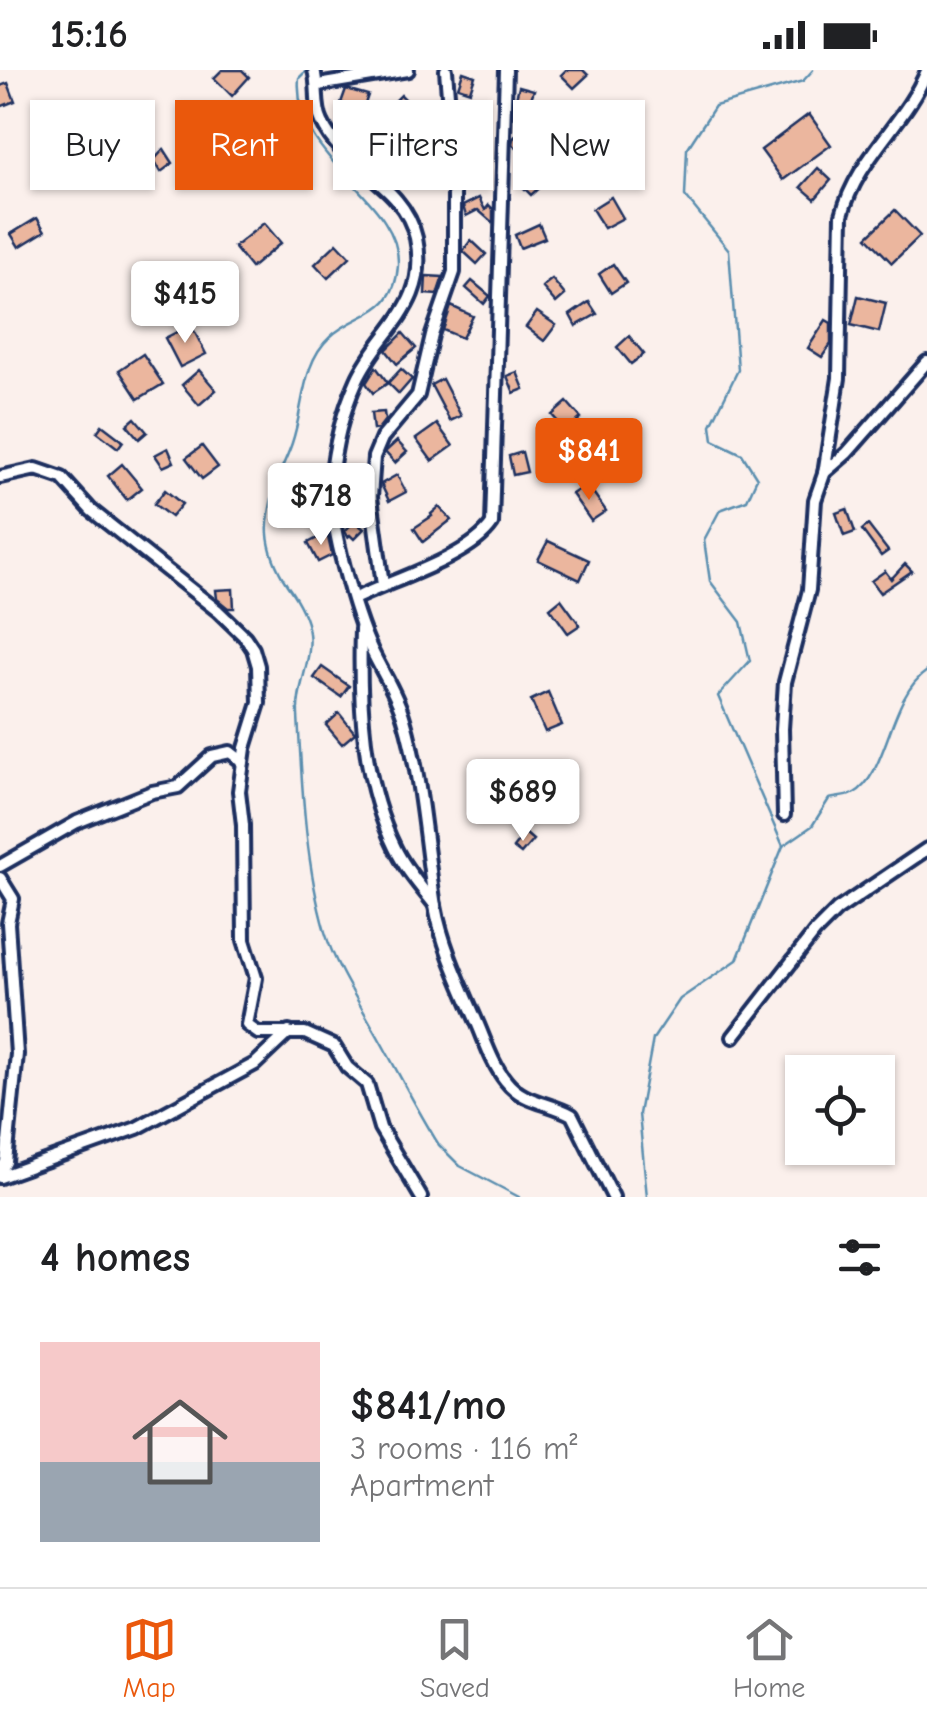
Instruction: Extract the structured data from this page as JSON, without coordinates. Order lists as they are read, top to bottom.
{
  "page": {
    "status": "15:16",
    "chip": [
      "Buy",
      "Rent",
      "Filters",
      "New"
    ],
    "price": [
      "$415",
      "$841",
      "$718",
      "$689"
    ],
    "heading": "4 homes",
    "list": [
      {
        "name": "$841/mo",
        "note": "3 rooms · 116 m² · Apartment"
      }
    ],
    "tabs": ["Map", "Saved", "Home"]
  }
}
